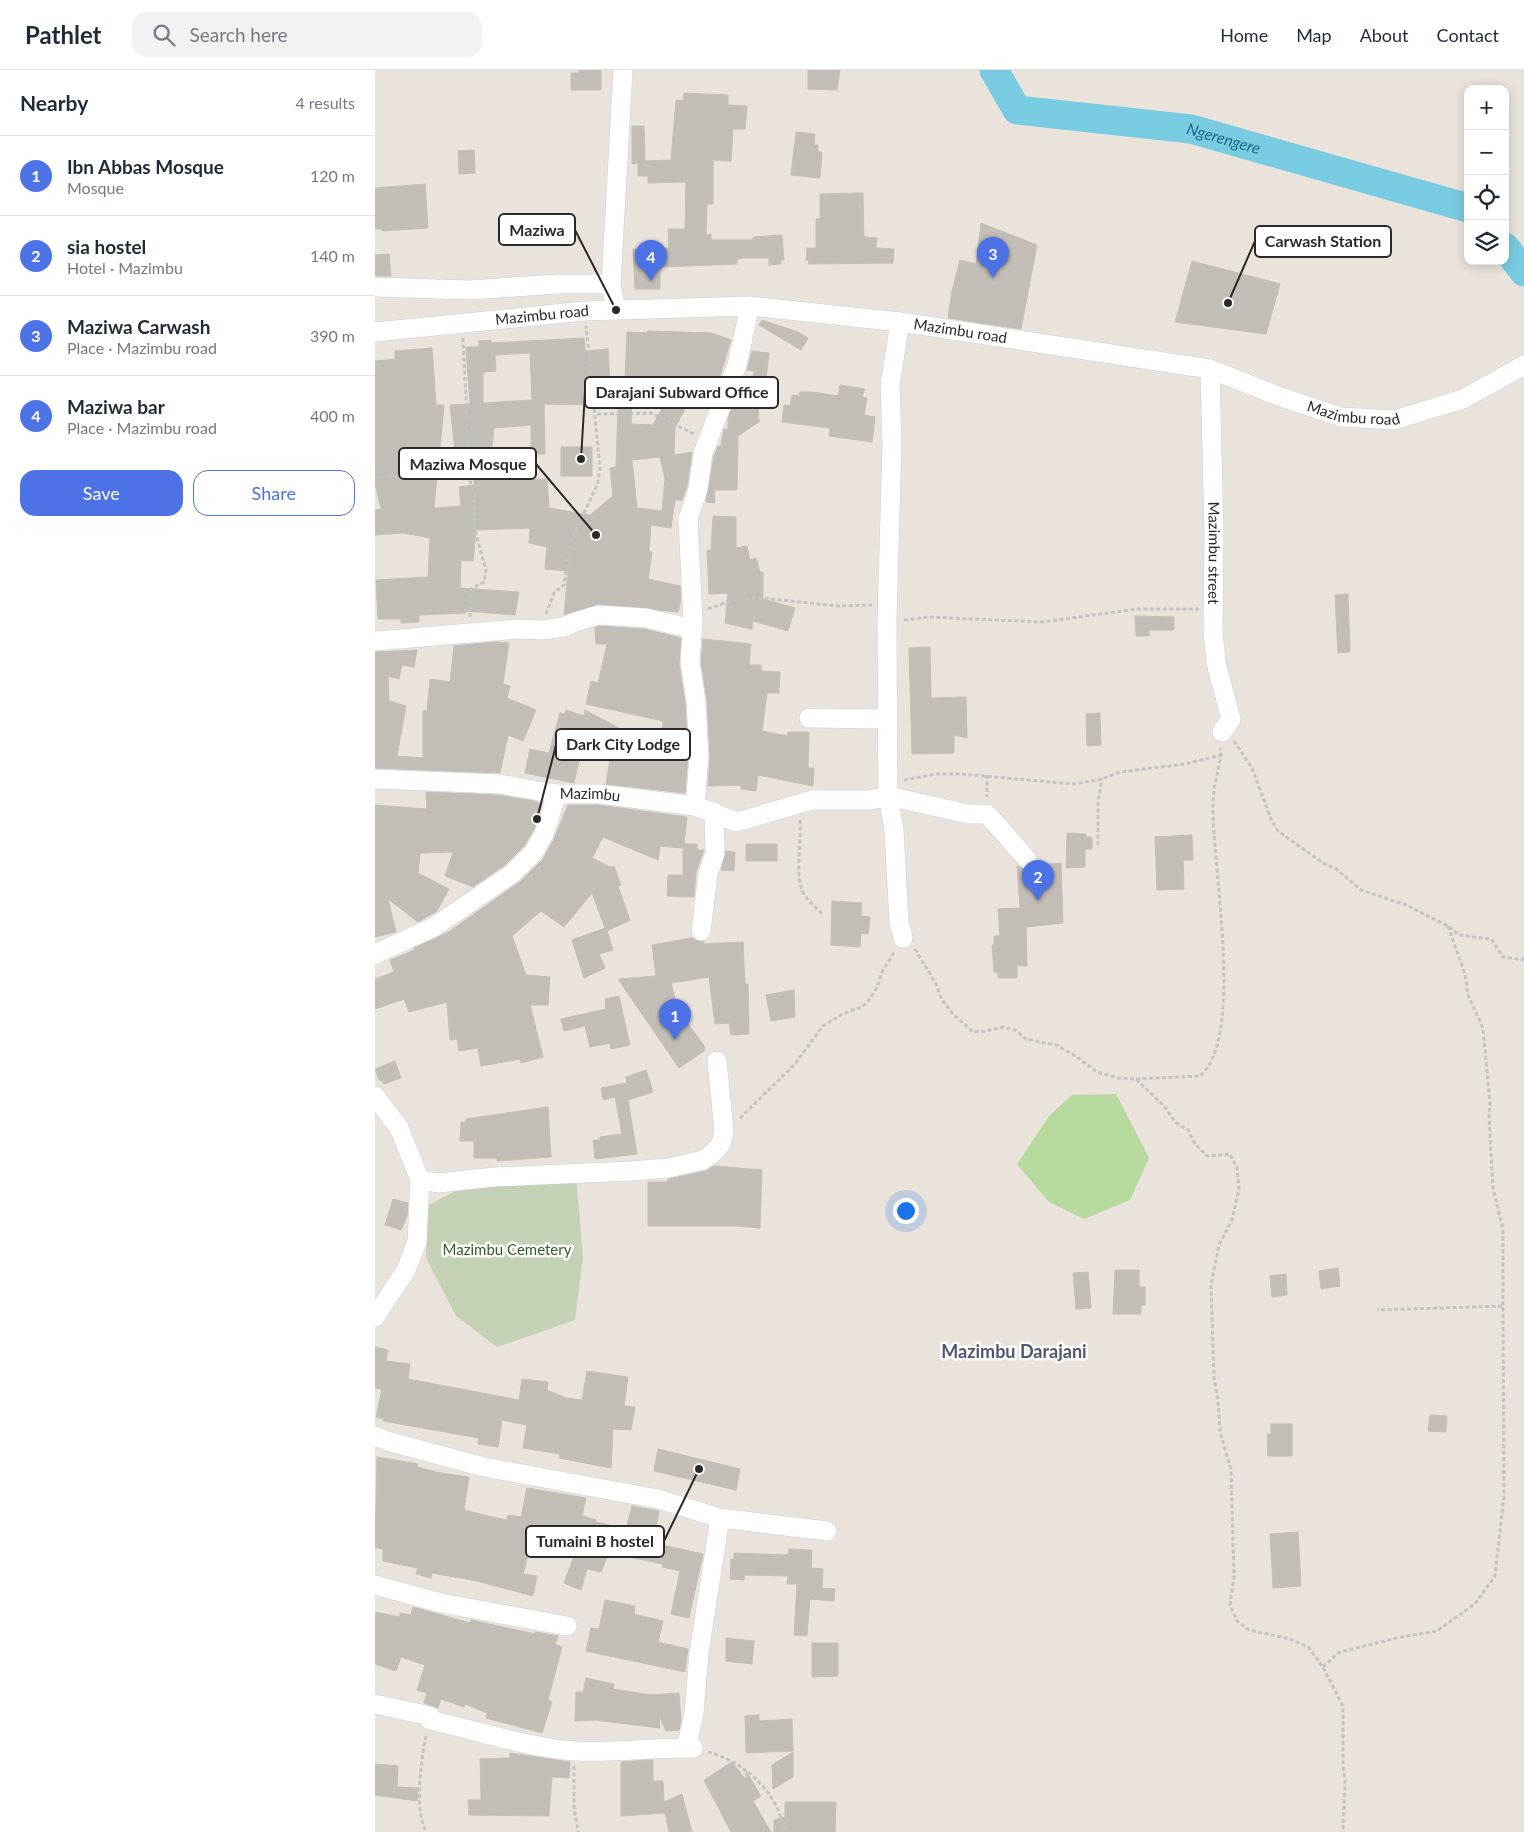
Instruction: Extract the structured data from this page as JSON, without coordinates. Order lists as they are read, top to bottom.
{
  "streets": {
    "street": ["Mazimbu road", "Mazimbu street", "Mazimbu"]
  },
  "crossings": [
    ["Mazimbu road", "Mazimbu street"]
  ],
  "districts": ["Mazimbu Darajani"],
  "water": ["Ngerengere"],
  "parks": ["Mazimbu Cemetery"],
  "places": [
    "Carwash Station",
    "Maziwa",
    "Darajani Subward Office",
    "Maziwa Mosque",
    "Dark City Lodge",
    "Tumaini B hostel"
  ],
  "page": {
    "header": "Pathlet",
    "search": "Search here",
    "nav": [
      "Home",
      "Map",
      "About",
      "Contact"
    ],
    "heading": ["Nearby", "4 results"],
    "map_buttons": ["+", "−"],
    "list": [
      {
        "mark": "1",
        "name": "Ibn Abbas Mosque",
        "note": "Mosque",
        "value": "120 m"
      },
      {
        "mark": "2",
        "name": "sia hostel",
        "note": "Hotel · Mazimbu",
        "value": "140 m"
      },
      {
        "mark": "3",
        "name": "Maziwa Carwash",
        "note": "Place · Mazimbu road",
        "value": "390 m"
      },
      {
        "mark": "4",
        "name": "Maziwa bar",
        "note": "Place · Mazimbu road",
        "value": "400 m"
      }
    ],
    "pins": [
      "3",
      "4",
      "2",
      "1"
    ],
    "buttons": ["Save", "Share"]
  }
}
